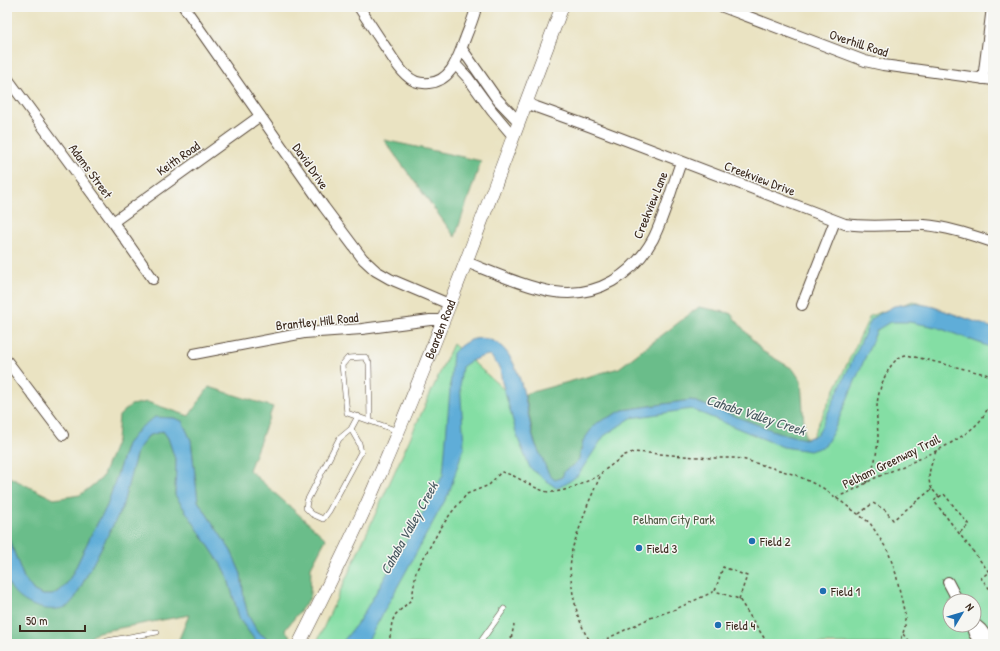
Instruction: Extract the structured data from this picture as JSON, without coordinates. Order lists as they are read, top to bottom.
{
  "streets": {
    "street": [
      "Overhill Road",
      "Keith Road",
      "David Drive",
      "Adams Street",
      "Creekview Drive",
      "Creekview Lane",
      "Brantley Hill Road",
      "Bearden Road"
    ],
    "path": ["Pelham Greenway Trail"]
  },
  "crossings": [
    ["Keith Road", "David Drive"],
    ["Keith Road", "Adams Street"],
    ["David Drive", "Bearden Road"],
    ["Creekview Drive", "Creekview Lane"],
    ["Creekview Drive", "Bearden Road"],
    ["Creekview Lane", "Bearden Road"],
    ["Brantley Hill Road", "Bearden Road"]
  ],
  "water": ["Cahaba Valley Creek"],
  "parks": ["Pelham City Park"],
  "places": [
    "Field 2",
    "Field 3",
    "Field 1",
    "Field 4"
  ],
  "scale_bar": "50 m",
  "north": "top right"
}
